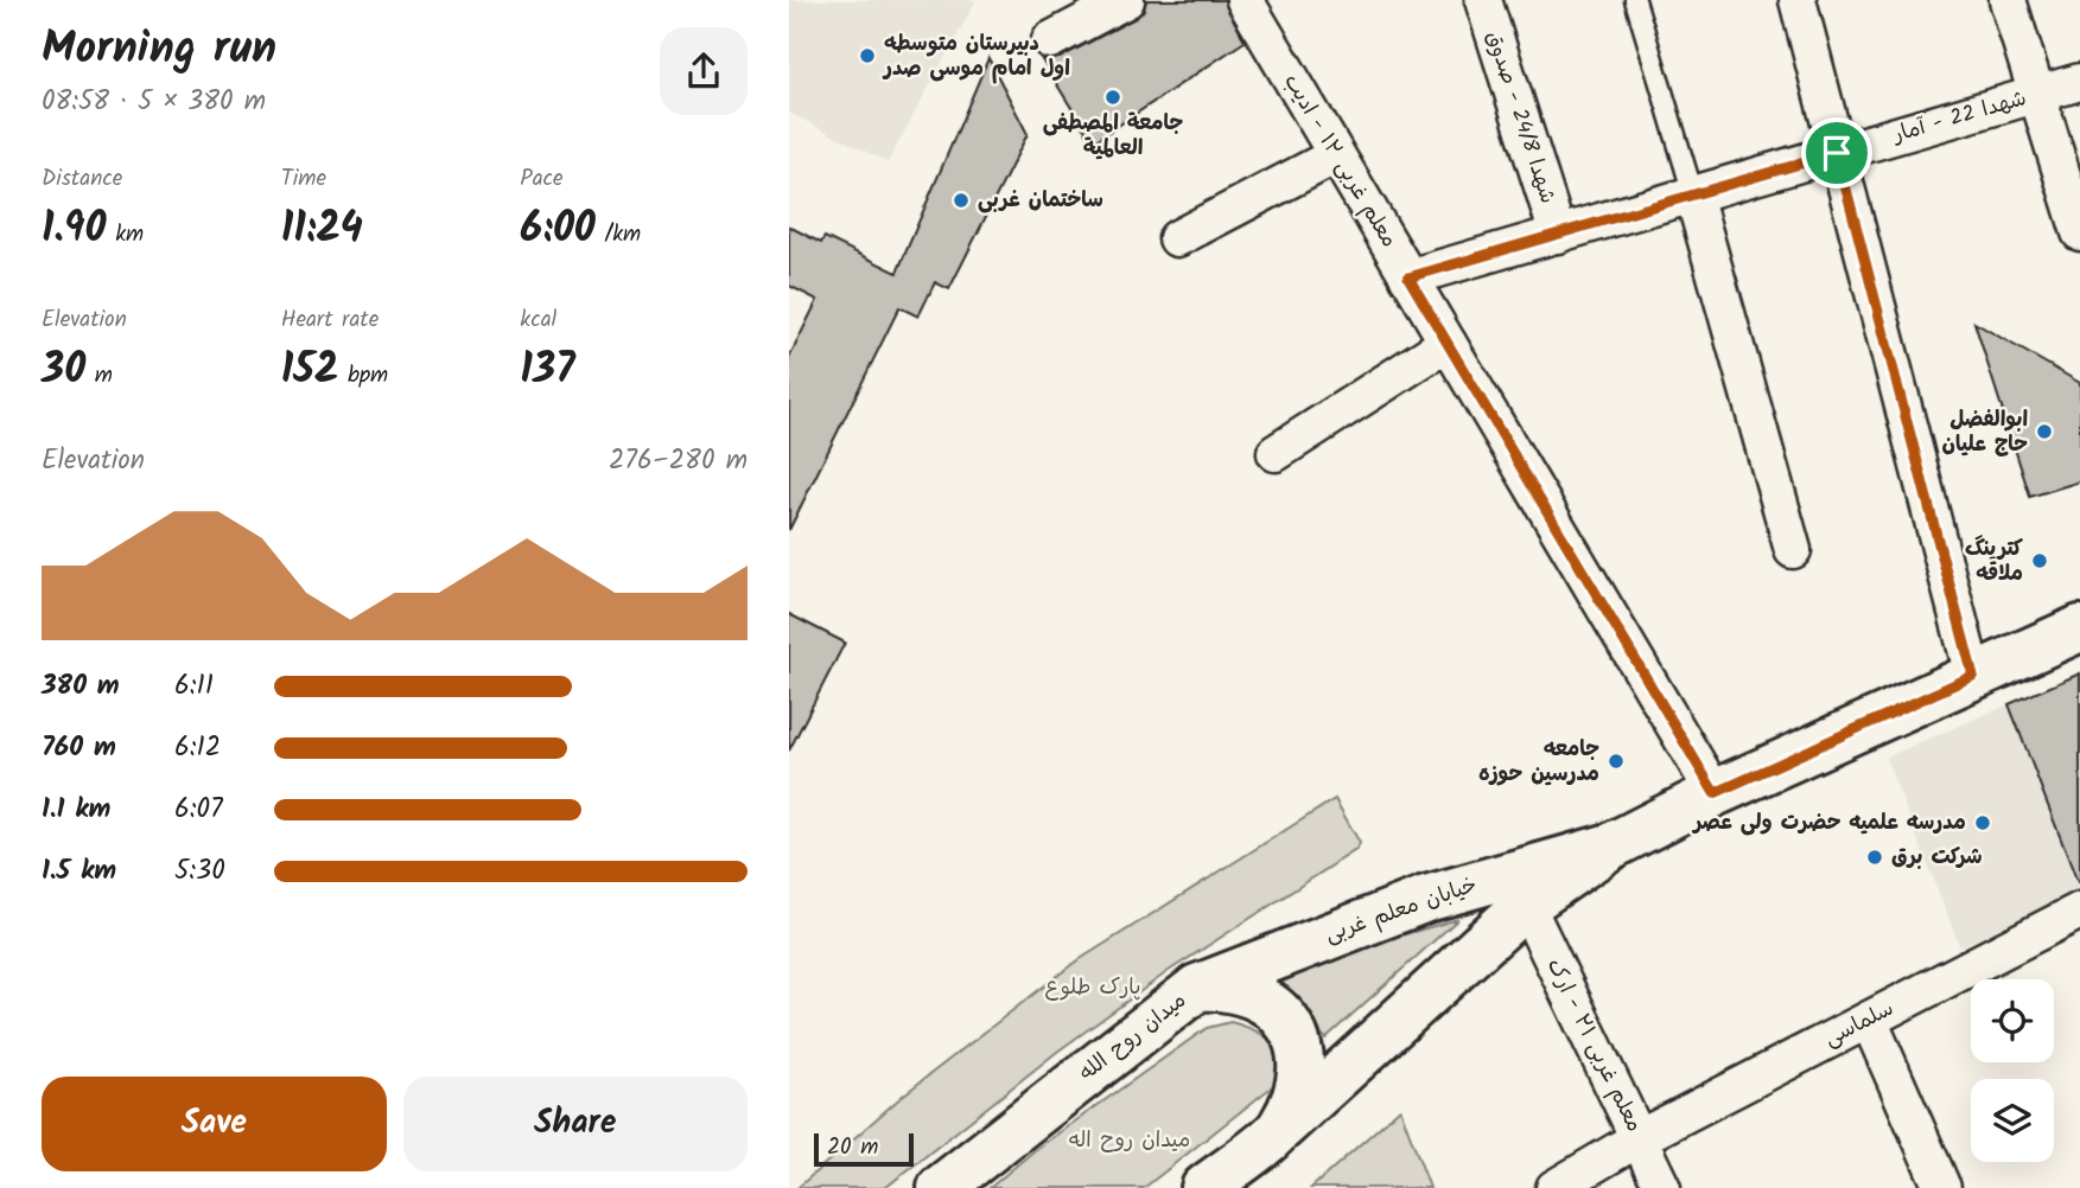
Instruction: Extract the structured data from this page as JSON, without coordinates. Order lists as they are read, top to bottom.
{
  "streets": {
    "main road": ["خیابان معلم غربی", "میدان روح الله"],
    "street": [
      "شهدا 24/8 - صدوق",
      "شهدا 22 - آمار",
      "معلم غربی ۱۲ - ادیب",
      "سلماسی",
      "معلم غربی ۲۱ - ارک"
    ]
  },
  "crossings": [
    ["شهدا 24/8 - صدوق", "شهدا 22 - آمار"],
    ["شهدا 22 - آمار", "معلم غربی ۱۲ - ادیب"],
    ["معلم غربی ۱۲ - ادیب", "خیابان معلم غربی"],
    ["خیابان معلم غربی", "میدان روح الله"],
    ["خیابان معلم غربی", "معلم غربی ۲۱ - ارک"],
    ["سلماسی", "معلم غربی ۲۱ - ارک"]
  ],
  "parks": ["پارک طلوع", "میدان روح اله"],
  "places": [
    "دبیرستان متوسطه اول امام موسی صدر",
    "جامعة المصطفی العالمیة",
    "ساختمان غربی",
    "ابوالفضل حاج علیان",
    "کترینگ ملاقه",
    "جامعه مدرسین حوزه",
    "مدرسه علمیه حضرت ولی عصر",
    "شرکت برق"
  ],
  "scale_bar": "20 m",
  "page": {
    "heading": ["Morning run", "08:58 · 5 × 380 m"],
    "stats": [
      ["Distance", "1.90 km"],
      ["Time", "11:24"],
      ["Pace", "6:00 /km"],
      ["Elevation", "30 m"],
      ["Heart rate", "152 bpm"],
      ["kcal", "137"]
    ],
    "chart": ["Elevation", "276–280 m"],
    "list": [
      {
        "name": "380 m",
        "note": "6:11"
      },
      {
        "name": "760 m",
        "note": "6:12"
      },
      {
        "name": "1.1 km",
        "note": "6:07"
      },
      {
        "name": "1.5 km",
        "note": "5:30"
      }
    ],
    "buttons": ["Save", "Share"],
    "scale": "20 m"
  }
}
